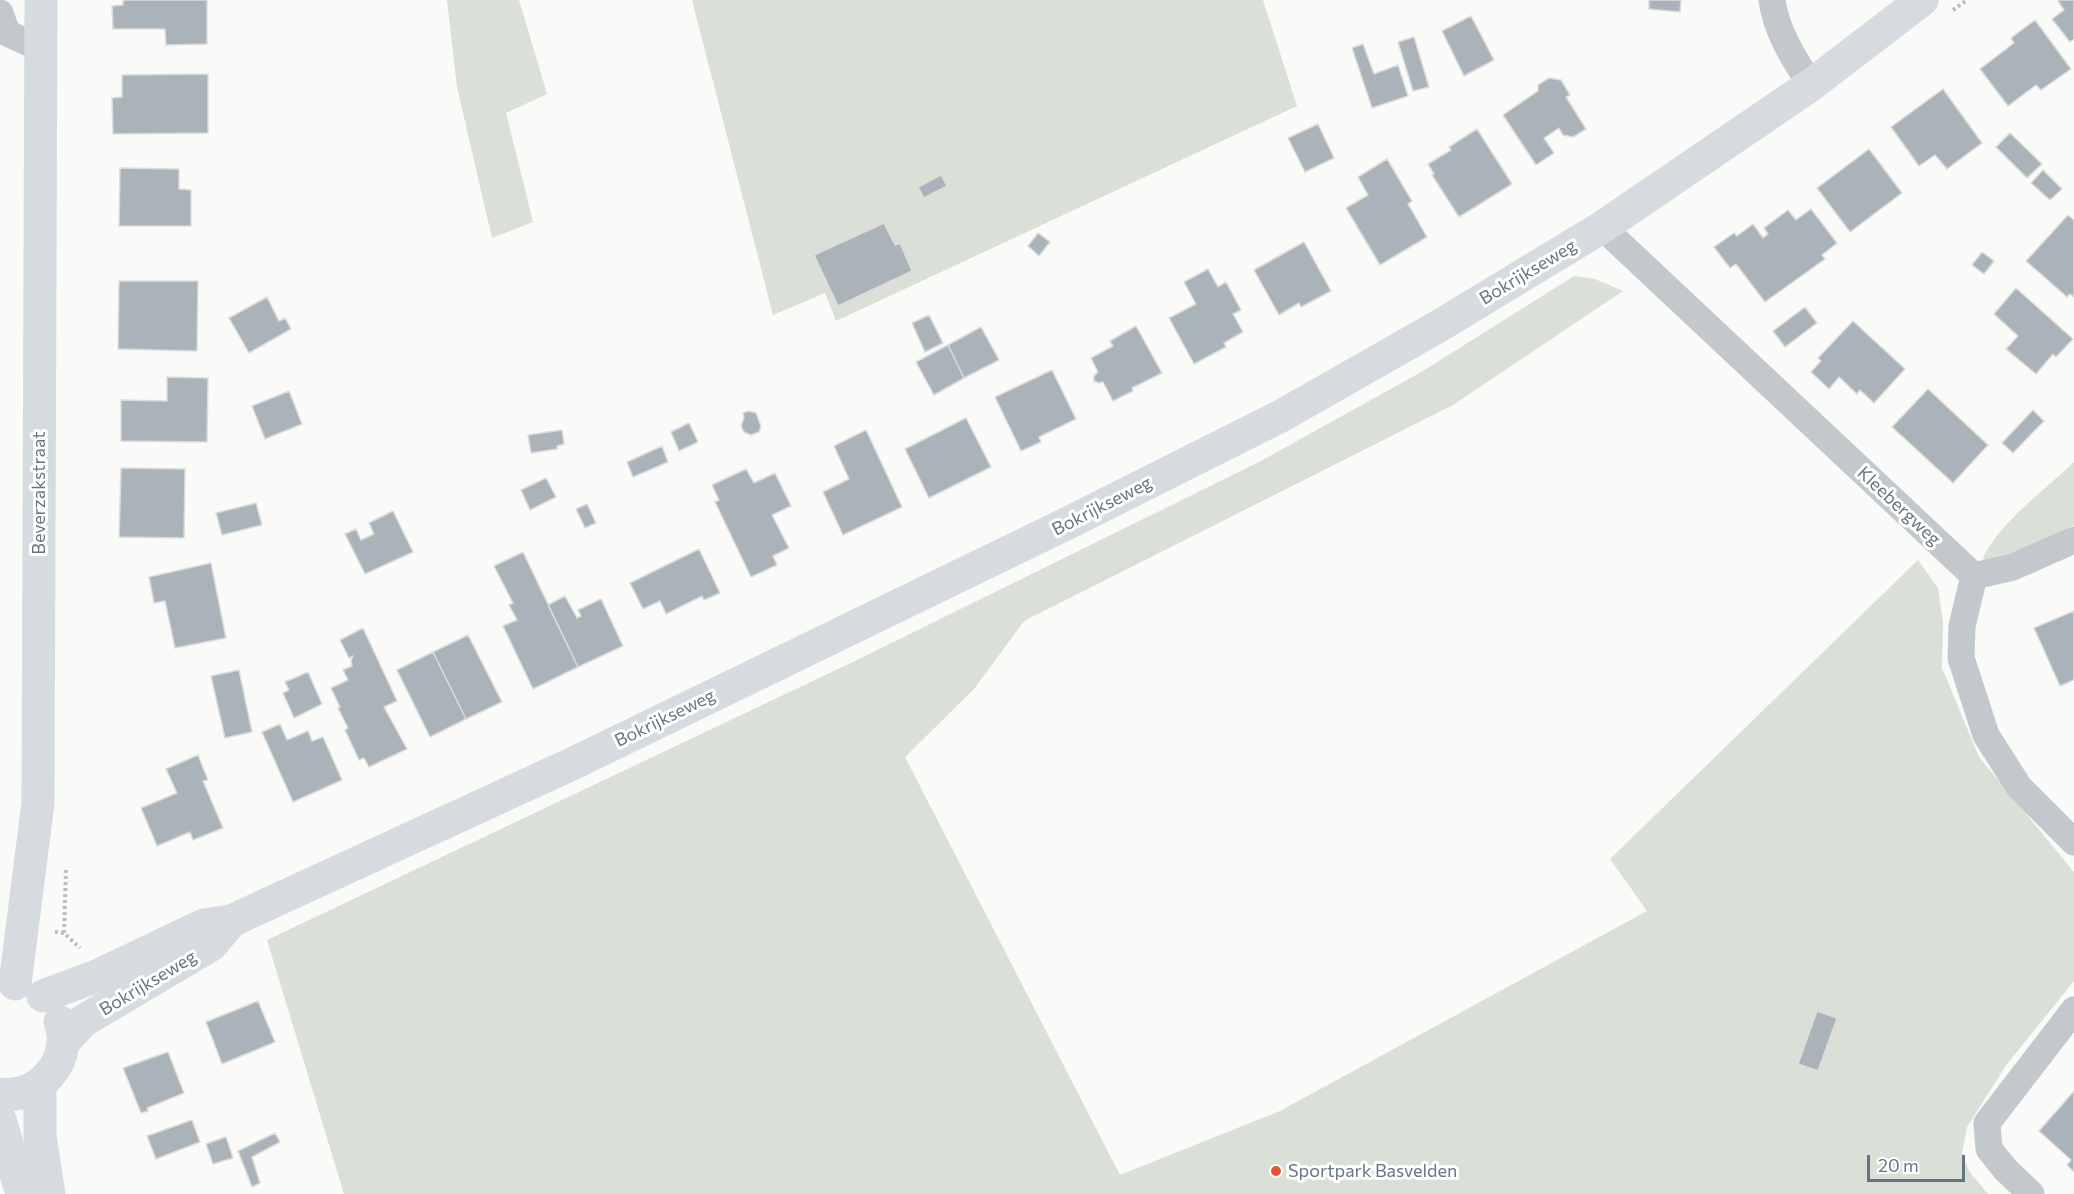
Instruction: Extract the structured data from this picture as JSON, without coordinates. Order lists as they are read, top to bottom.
{
  "streets": {
    "street": ["Bokrijkseweg", "Beverzakstraat", "Kleebergweg"]
  },
  "crossings": [
    ["Bokrijkseweg", "Beverzakstraat"],
    ["Bokrijkseweg", "Kleebergweg"]
  ],
  "places": ["Sportpark Basvelden"],
  "scale_bar": "20 m"
}
